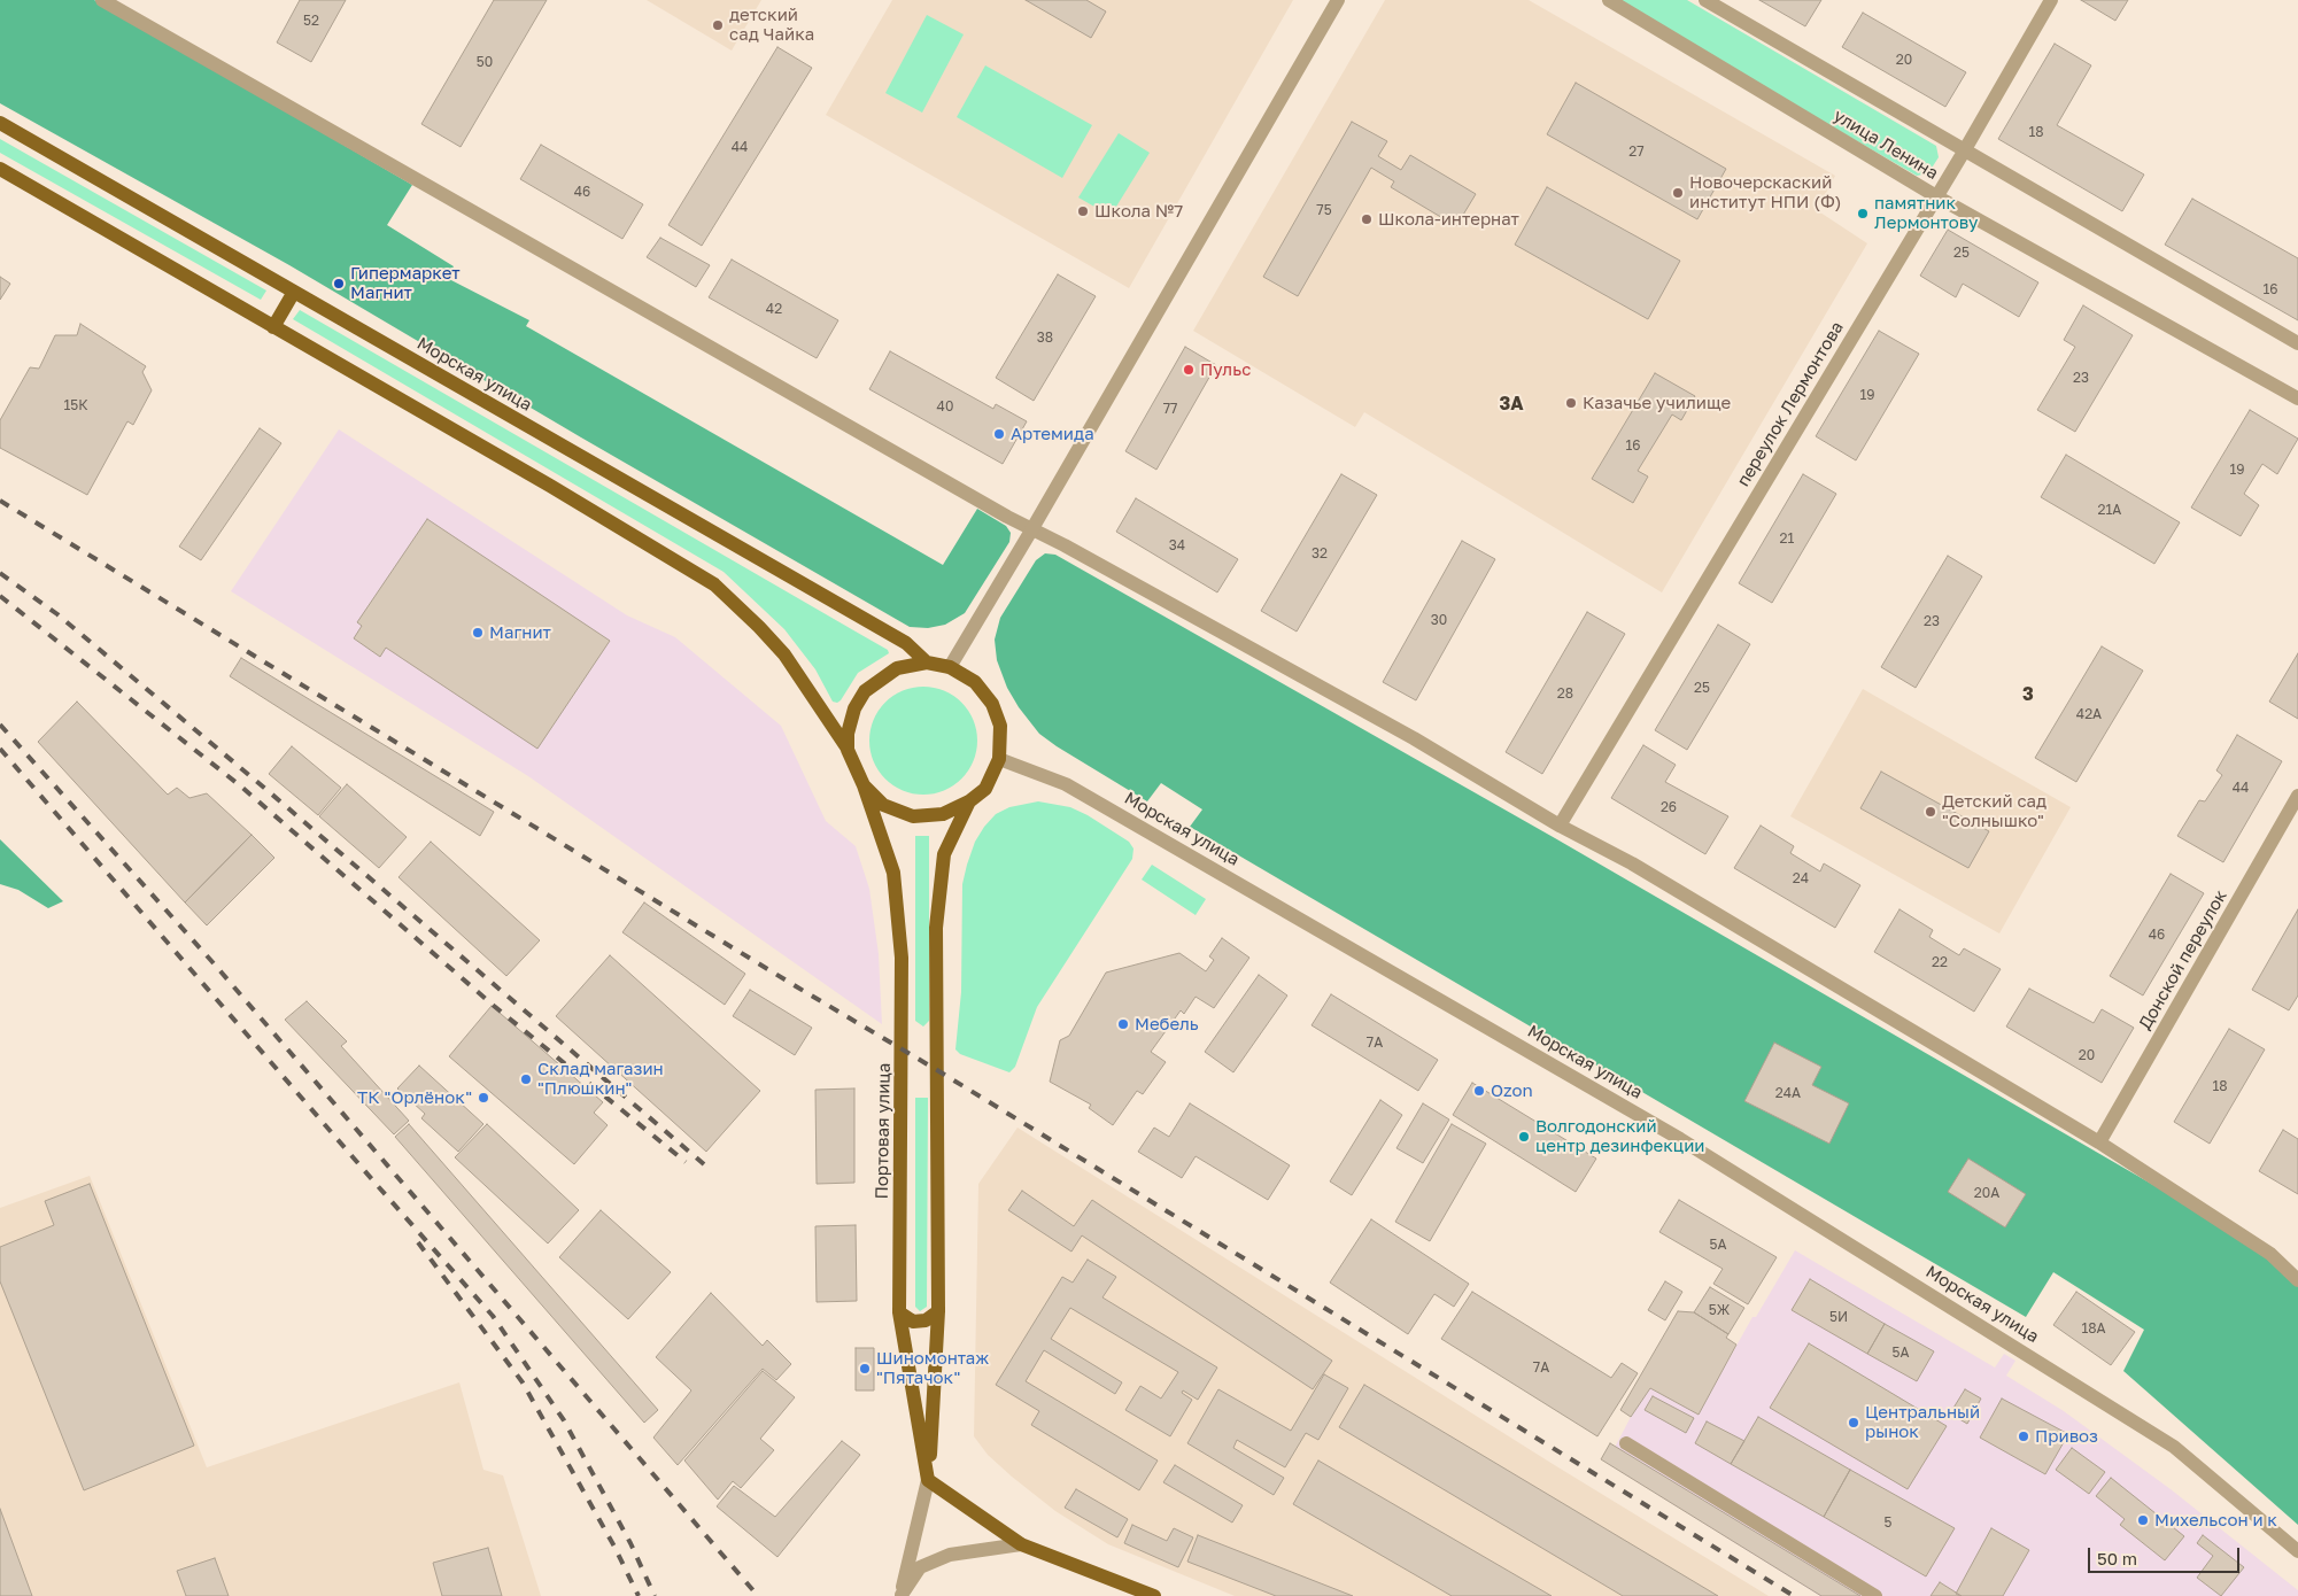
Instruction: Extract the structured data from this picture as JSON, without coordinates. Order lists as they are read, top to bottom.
{
  "streets": {
    "main road": ["Морская улица", "Портовая улица"],
    "street": ["улица Ленина", "переулок Лермонтова", "Донской переулок"]
  },
  "crossings": [
    ["улица Ленина", "переулок Лермонтова"],
    ["Морская улица", "Портовая улица"]
  ],
  "districts": ["3А", "3"],
  "places": [
    "детский сад Чайка",
    "Новочерскаский институт НПИ (Ф)",
    "Школа №7",
    "памятник Лермонтову",
    "Школа-интернат",
    "Гипермаркет Магнит",
    "Пульс",
    "Казачье училище",
    "Артемида",
    "Магнит",
    "Детский сад \"Солнышко\"",
    "Мебель",
    "Склад магазин \"Плюшкин\"",
    "Ozon",
    "ТК \"Орлёнок\"",
    "Волгодонский центр дезинфекции",
    "Шиномонтаж \"Пятачок\"",
    "Центральный рынок",
    "Привоз",
    "Михельсон и к"
  ],
  "house_numbers": [
    "52",
    "20",
    "50",
    "18",
    "44",
    "27",
    "46",
    "75",
    "25",
    "16",
    "42",
    "38",
    "23",
    "19",
    "15К",
    "40",
    "77",
    "16",
    "19",
    "21А",
    "21",
    "34",
    "32",
    "30",
    "23",
    "25",
    "28",
    "42А",
    "44",
    "26",
    "24",
    "46",
    "22",
    "7А",
    "20",
    "18",
    "24А",
    "20А",
    "5А",
    "5Ж",
    "5И",
    "18А",
    "5А",
    "7А",
    "5"
  ],
  "scale_bar": "50 m"
}
